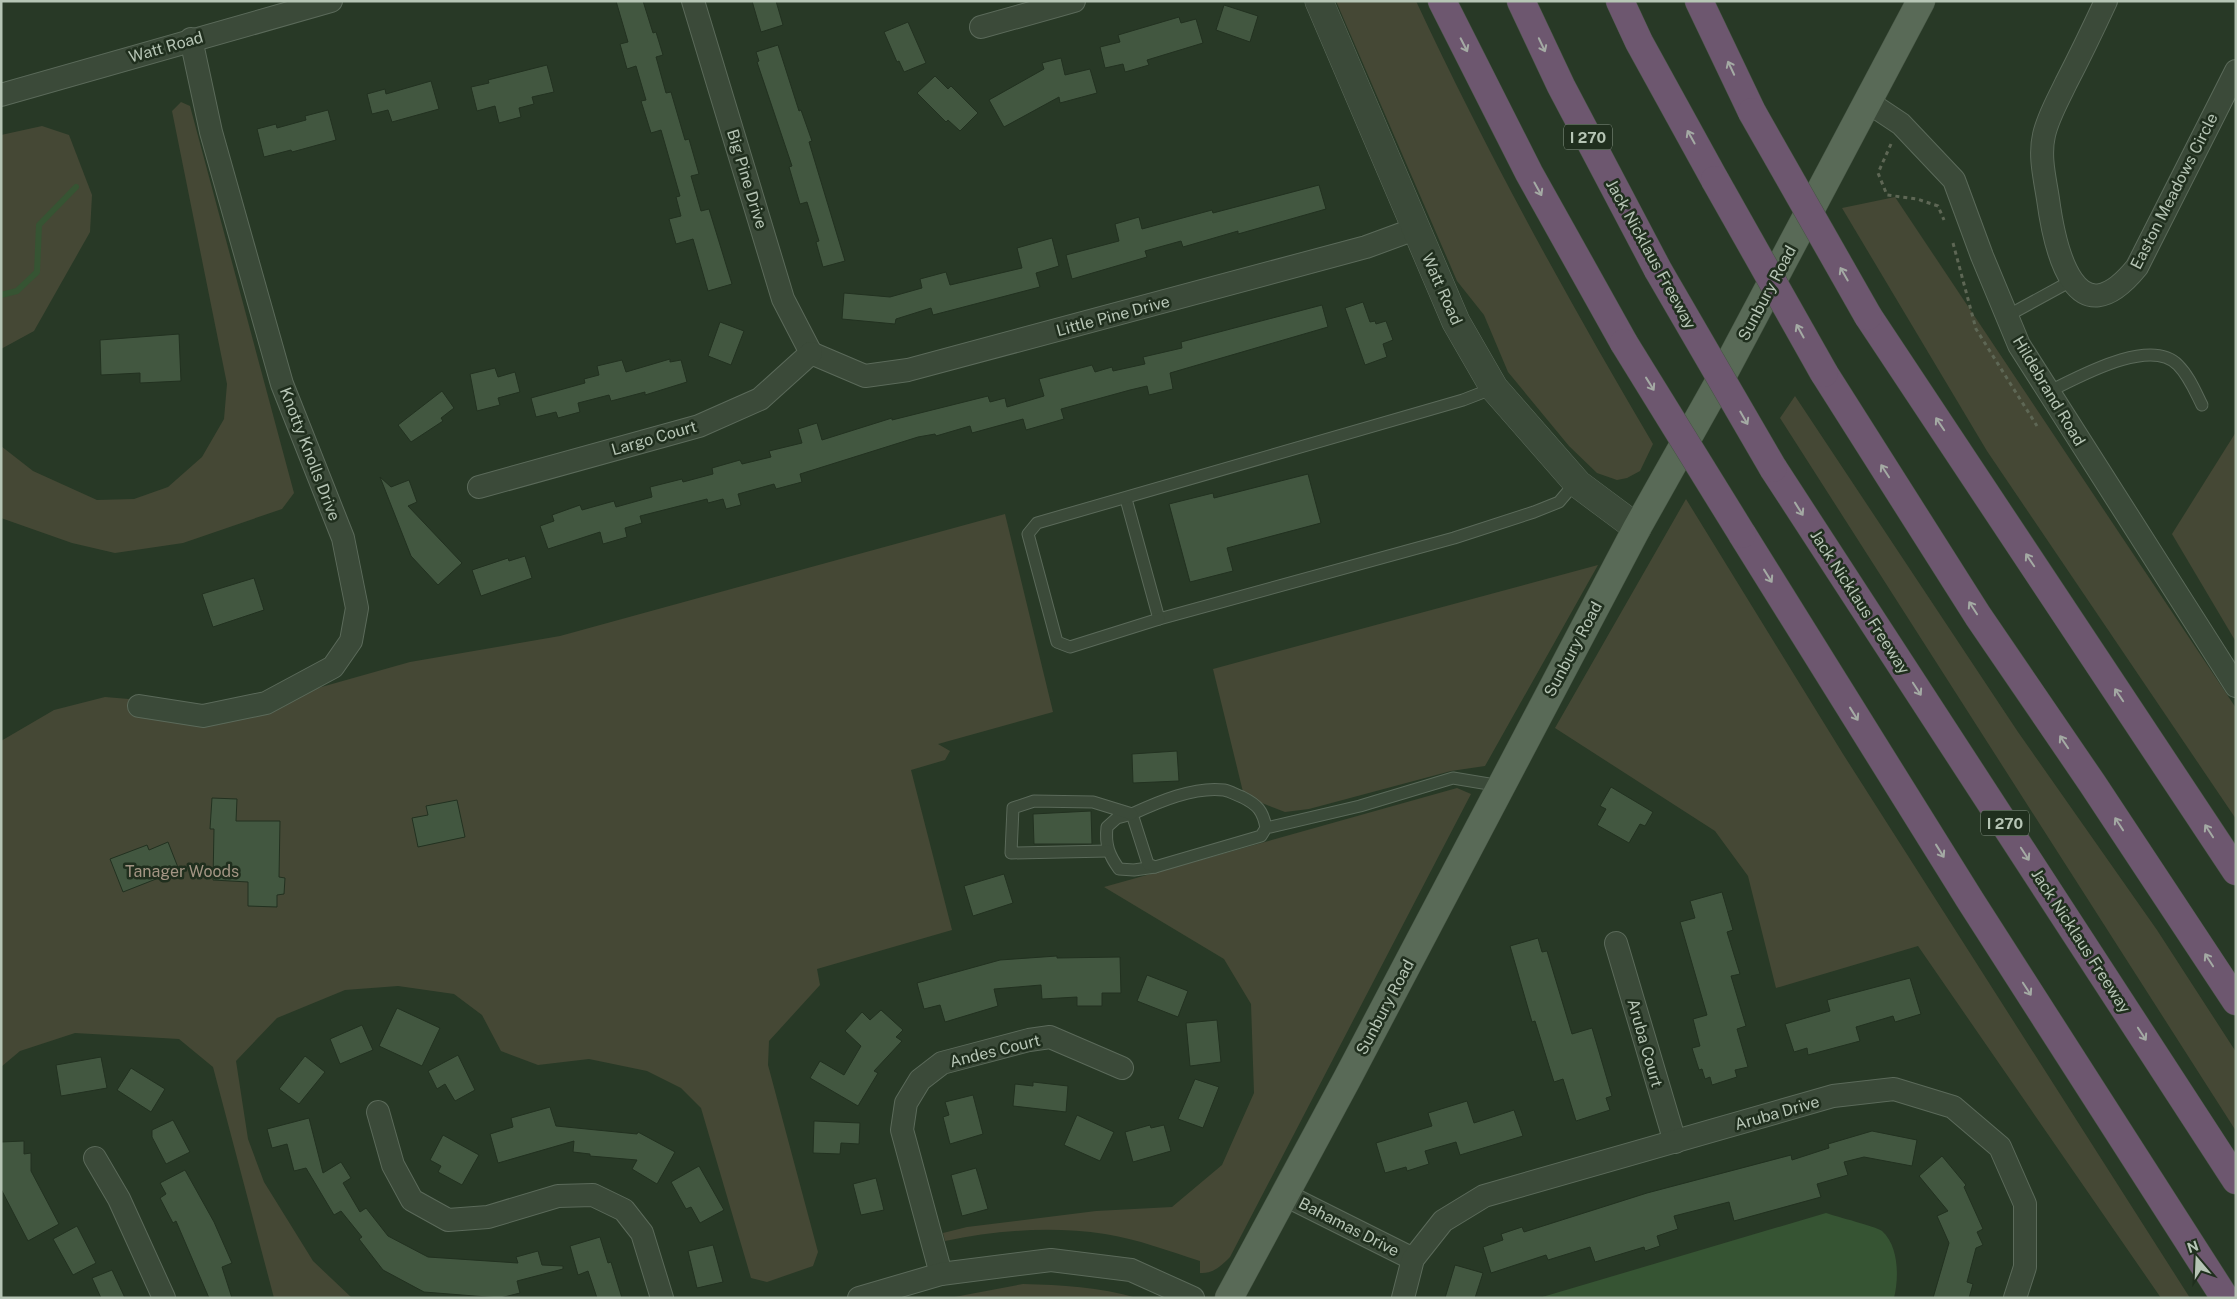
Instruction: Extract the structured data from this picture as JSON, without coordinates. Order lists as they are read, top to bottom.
{
  "streets": {
    "highway": ["I 270", "Jack Nicklaus Freeway"],
    "main road": ["Sunbury Road"],
    "street": [
      "Watt Road",
      "Big Pine Drive",
      "Easton Meadows Circle",
      "Little Pine Drive",
      "Hildebrand Road",
      "Largo Court",
      "Knotty Knolls Drive",
      "Aruba Court",
      "Andes Court",
      "Aruba Drive",
      "Bahamas Drive"
    ]
  },
  "crossings": [
    ["Watt Road", "Sunbury Road"],
    ["Watt Road", "Little Pine Drive"],
    ["Watt Road", "Knotty Knolls Drive"],
    ["Big Pine Drive", "Little Pine Drive"],
    ["Big Pine Drive", "Largo Court"],
    ["Sunbury Road", "Hildebrand Road"],
    ["Sunbury Road", "Bahamas Drive"],
    ["Little Pine Drive", "Largo Court"],
    ["Aruba Court", "Aruba Drive"],
    ["Aruba Drive", "Bahamas Drive"]
  ],
  "parks": ["Tanager Woods"],
  "north": "top"
}
